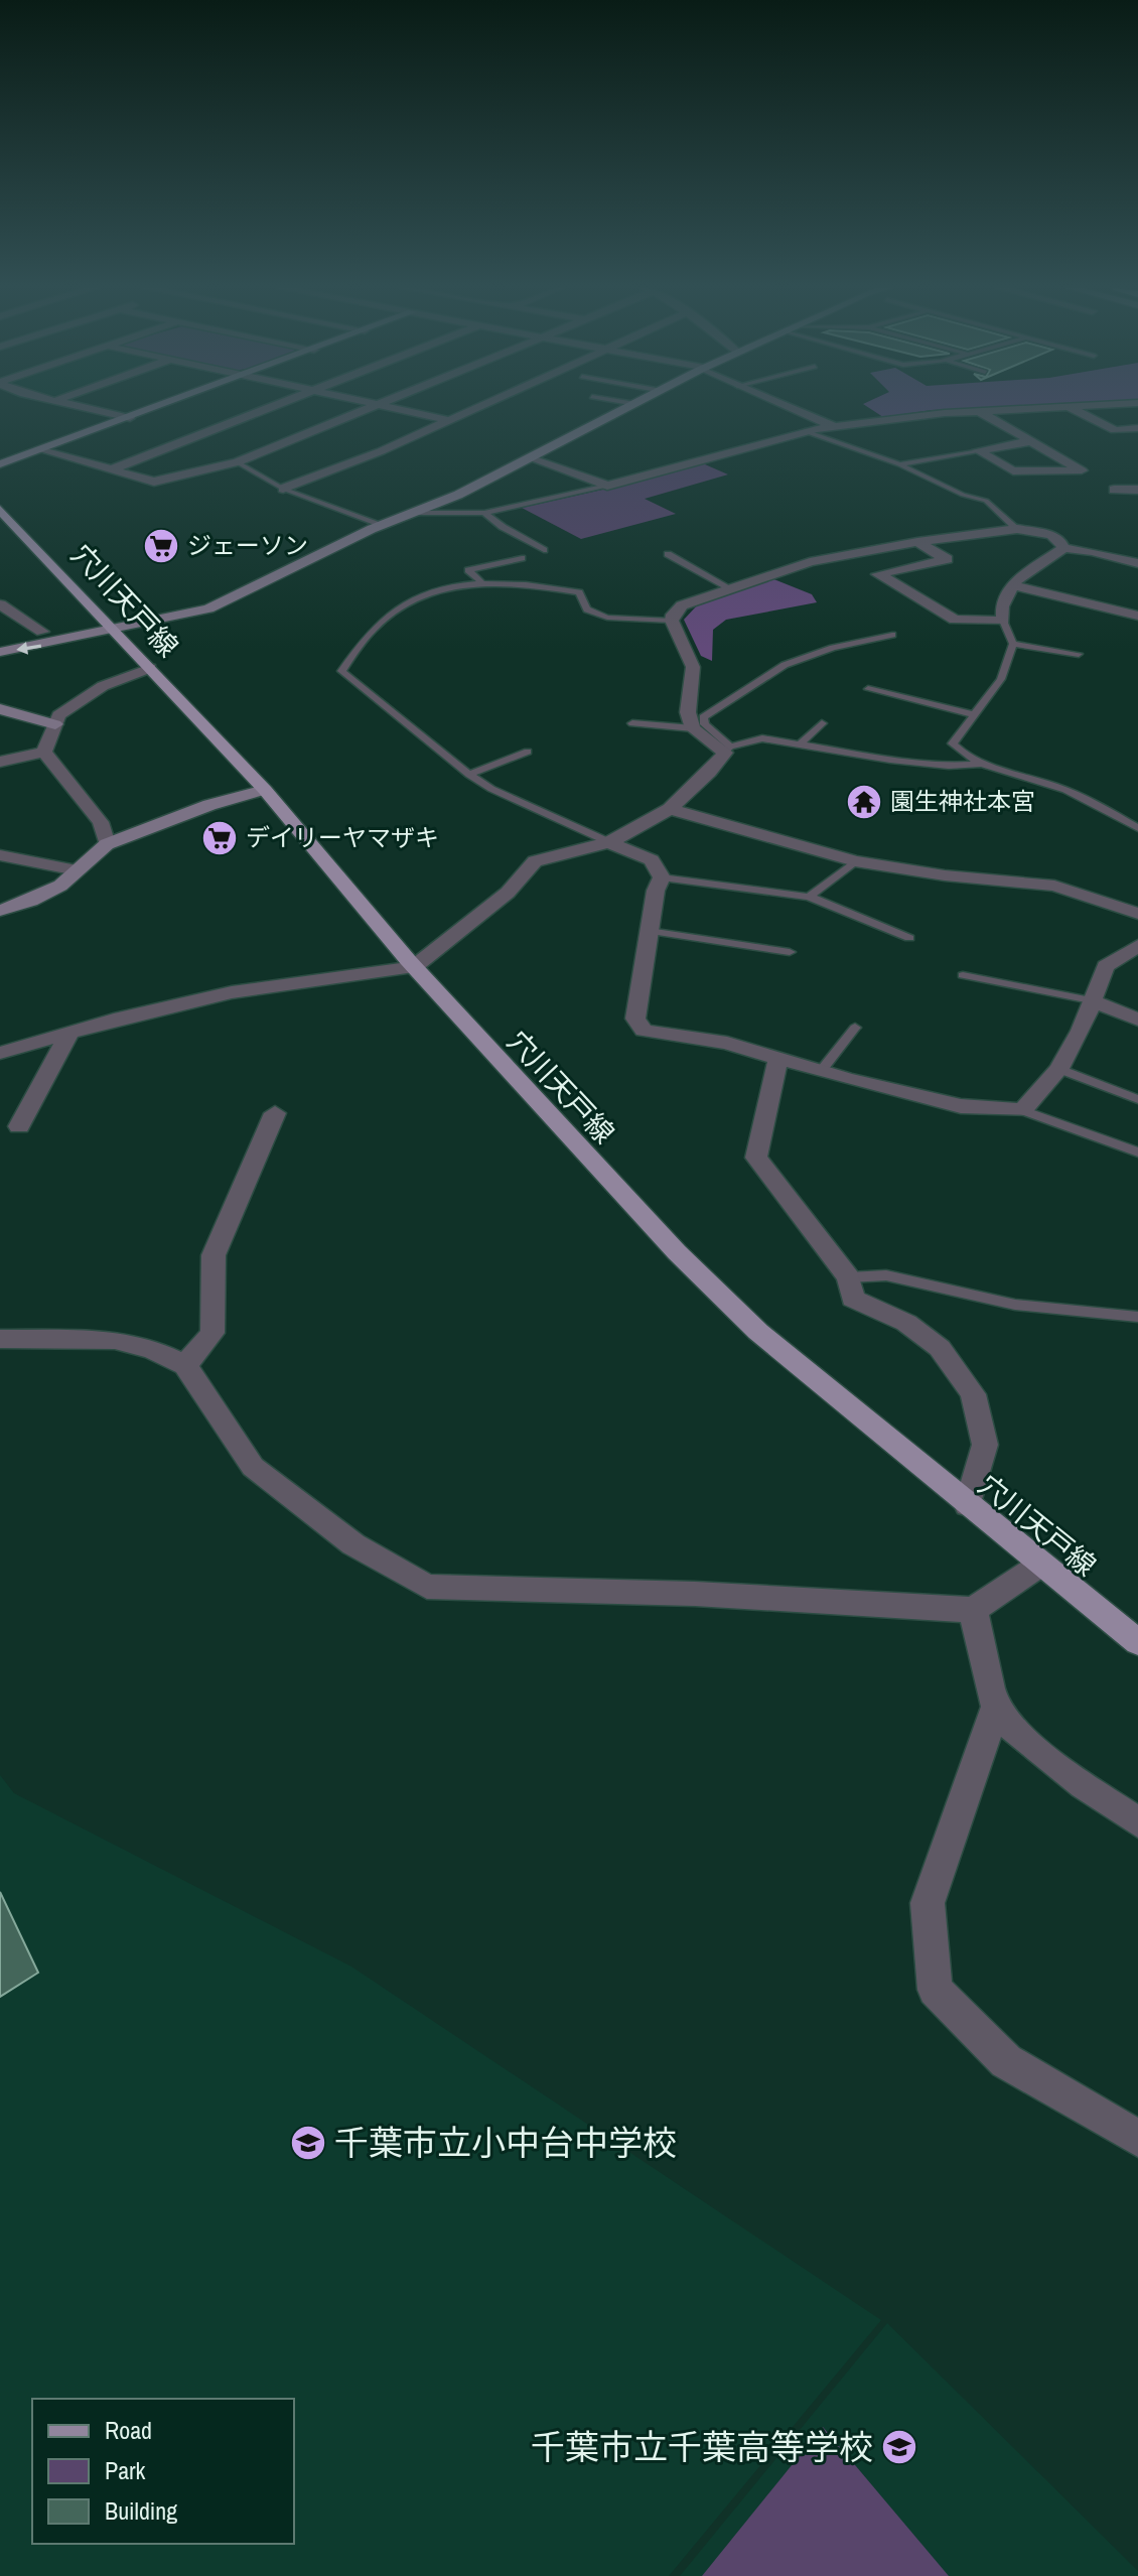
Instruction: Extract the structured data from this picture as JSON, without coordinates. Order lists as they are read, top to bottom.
{
  "streets": {
    "main road": ["穴川天戸線"]
  },
  "places": {
    "supermarket": ["ジェーソン", "デイリーヤマザキ"],
    "temple": ["園生神社本宮"],
    "school or university": ["千葉市立小中台中学校", "千葉市立千葉高等学校"]
  },
  "legend": ["Road", "Park", "Building"]
}
